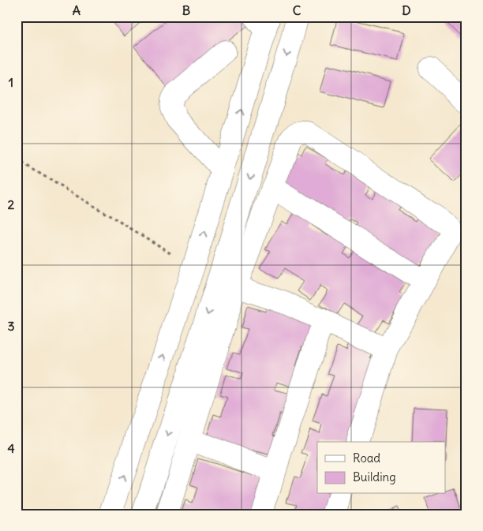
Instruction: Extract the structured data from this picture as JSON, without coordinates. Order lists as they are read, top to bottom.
{
  "legend": ["Road", "Building"],
  "grid": {
    "columns": [
      "A",
      "B",
      "C",
      "D"
    ],
    "rows": [
      "1",
      "2",
      "3",
      "4"
    ]
  }
}
